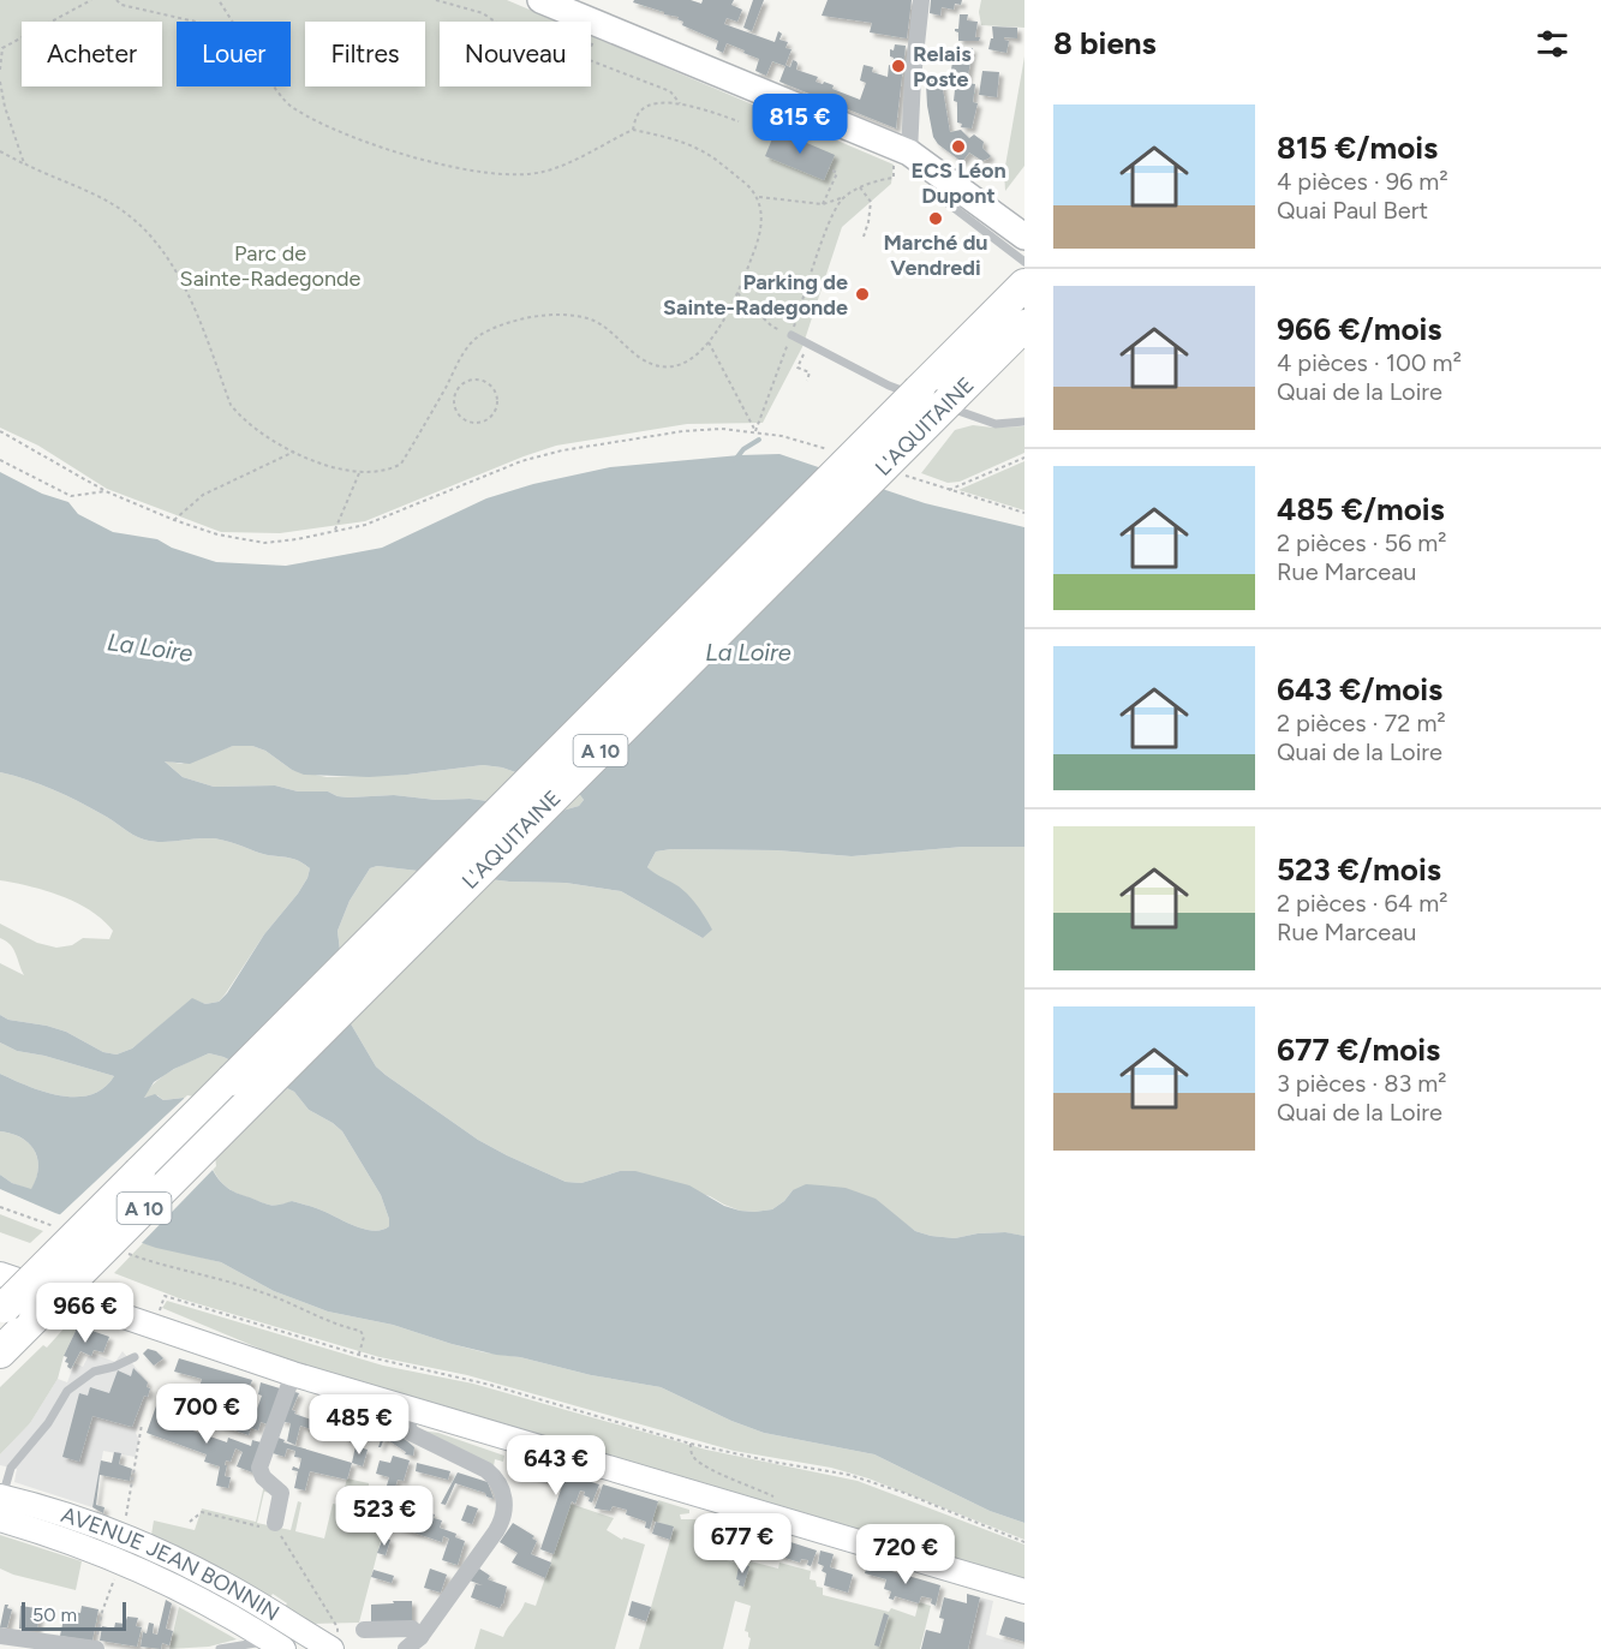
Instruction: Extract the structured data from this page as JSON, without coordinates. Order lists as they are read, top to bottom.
{
  "streets": {
    "highway": ["L'AQUITAINE", "A 10"],
    "main road": ["AVENUE JEAN BONNIN"]
  },
  "water": ["La Loire"],
  "parks": ["Parc de Sainte-Radegonde"],
  "places": [
    "Relais Poste",
    "ECS Léon Dupont",
    "Marché du Vendredi",
    "Parking de Sainte-Radegonde"
  ],
  "scale_bar": "50 m",
  "page": {
    "heading": "8 biens",
    "chip": [
      "Acheter",
      "Louer",
      "Filtres",
      "Nouveau"
    ],
    "list": [
      {
        "name": "815 €/mois",
        "note": "4 pièces · 96 m² · Quai Paul Bert"
      },
      {
        "name": "966 €/mois",
        "note": "4 pièces · 100 m² · Quai de la Loire"
      },
      {
        "name": "485 €/mois",
        "note": "2 pièces · 56 m² · Rue Marceau"
      },
      {
        "name": "643 €/mois",
        "note": "2 pièces · 72 m² · Quai de la Loire"
      },
      {
        "name": "523 €/mois",
        "note": "2 pièces · 64 m² · Rue Marceau"
      },
      {
        "name": "677 €/mois",
        "note": "3 pièces · 83 m² · Quai de la Loire"
      }
    ],
    "price": [
      "815 €",
      "966 €",
      "700 €",
      "485 €",
      "643 €",
      "523 €",
      "677 €",
      "720 €"
    ],
    "scale": "50 m"
  }
}
